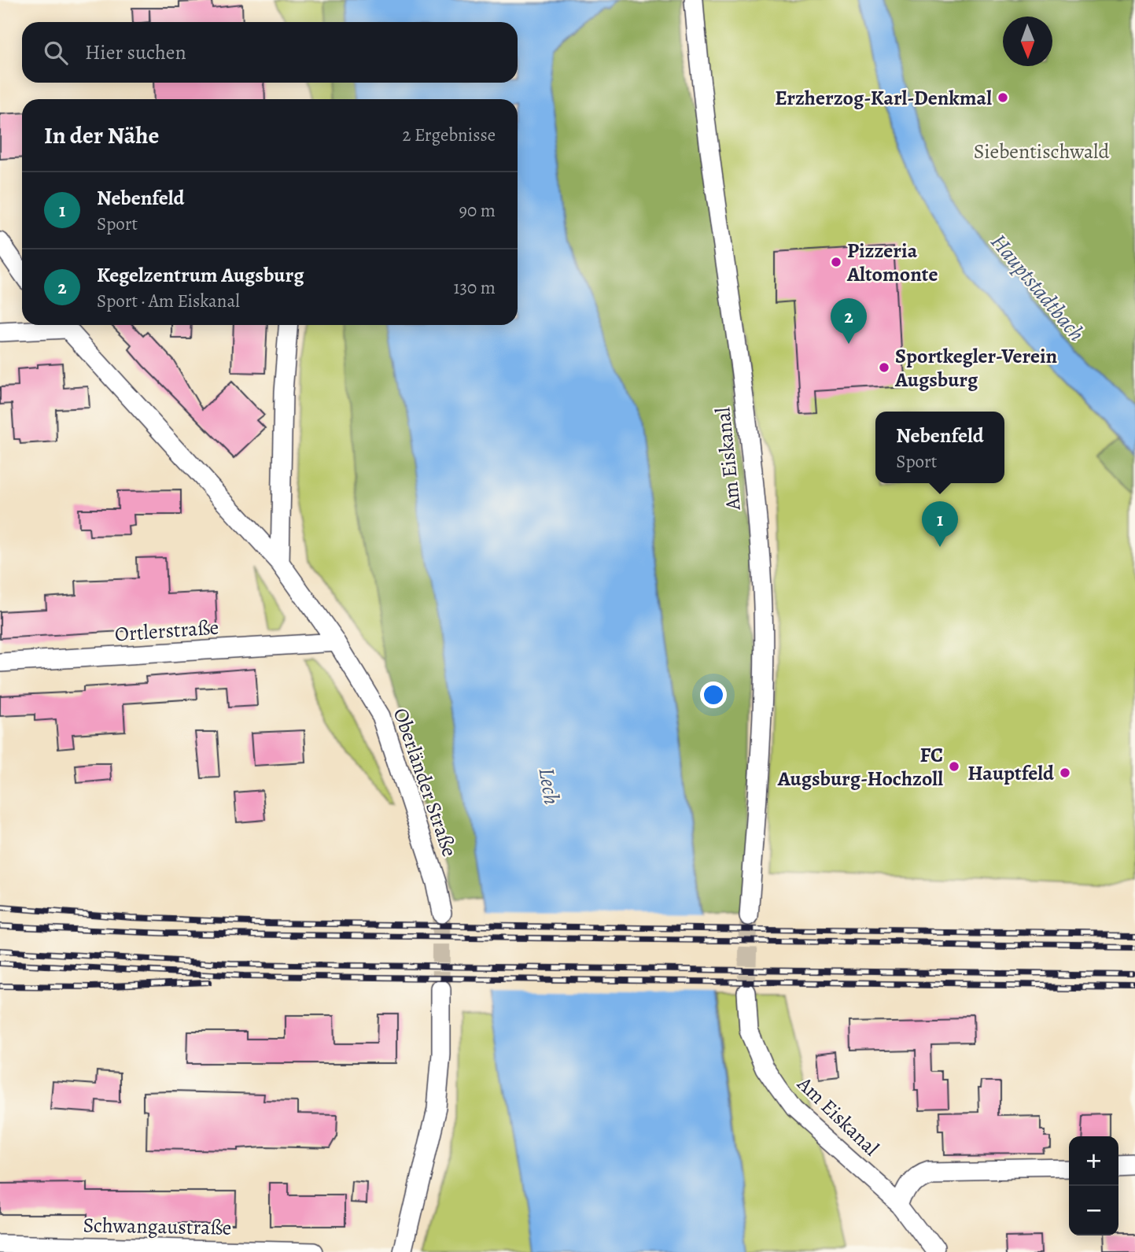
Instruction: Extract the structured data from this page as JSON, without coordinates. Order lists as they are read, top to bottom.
{
  "streets": {
    "street": [
      "Am Eiskanal",
      "Ortlerstraße",
      "Oberländer Straße",
      "Schwangaustraße"
    ]
  },
  "crossings": [
    ["Ortlerstraße", "Oberländer Straße"]
  ],
  "water": ["Hauptstadtbach", "Lech"],
  "parks": ["Siebentischwald"],
  "places": [
    "Erzherzog-Karl-Denkmal",
    "Pizzeria Altomonte",
    "Sportkegler-Verein Augsburg",
    "FC Augsburg-Hochzoll",
    "Hauptfeld"
  ],
  "north": "bottom",
  "page": {
    "search": "Hier suchen",
    "heading": ["In der Nähe", "2 Ergebnisse"],
    "list": [
      {
        "mark": "1",
        "name": "Nebenfeld",
        "note": "Sport",
        "value": "90 m"
      },
      {
        "mark": "2",
        "name": "Kegelzentrum Augsburg",
        "note": "Sport · Am Eiskanal",
        "value": "130 m"
      }
    ],
    "pins": ["2", "1"],
    "popup": ["Nebenfeld", "Sport"],
    "map_buttons": ["+", "−"]
  }
}
